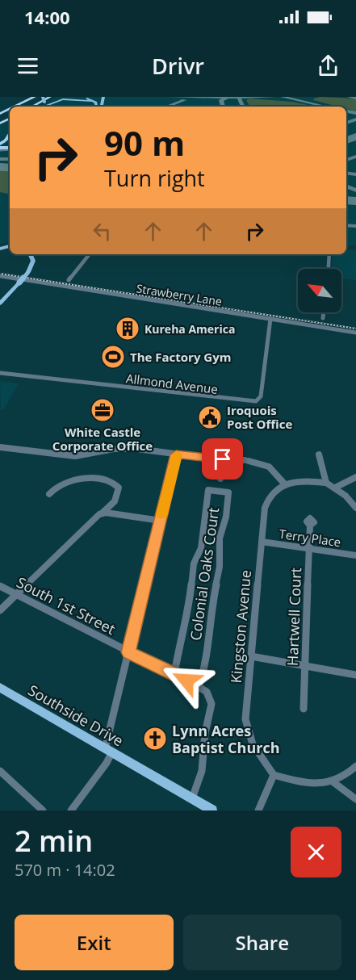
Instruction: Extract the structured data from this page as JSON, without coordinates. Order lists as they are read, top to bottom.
{
  "streets": {
    "main road": ["Southside Drive"],
    "street": [
      "Strawberry Lane",
      "Allmond Avenue",
      "Terry Place",
      "Colonial Oaks Court",
      "South 1st Street",
      "Hartwell Court",
      "Kingston Avenue"
    ]
  },
  "crossings": [
    ["Strawberry Lane", "Allmond Avenue"],
    ["Terry Place", "Hartwell Court"],
    ["Terry Place", "Kingston Avenue"],
    ["Colonial Oaks Court", "South 1st Street"]
  ],
  "places": {
    "building": ["Kureha America"],
    "sports": ["The Factory Gym"],
    "office": ["White Castle Corporate Office"],
    "public building": ["Iroquois Post Office"],
    "church": ["Lynn Acres Baptist Church"]
  },
  "north": "top left",
  "page": {
    "status": "14:00",
    "header": "Drivr",
    "turn": ["90 m", "Turn right"],
    "heading": ["2 min", "570 m · 14:02"],
    "buttons": ["Exit", "Share"]
  }
}
